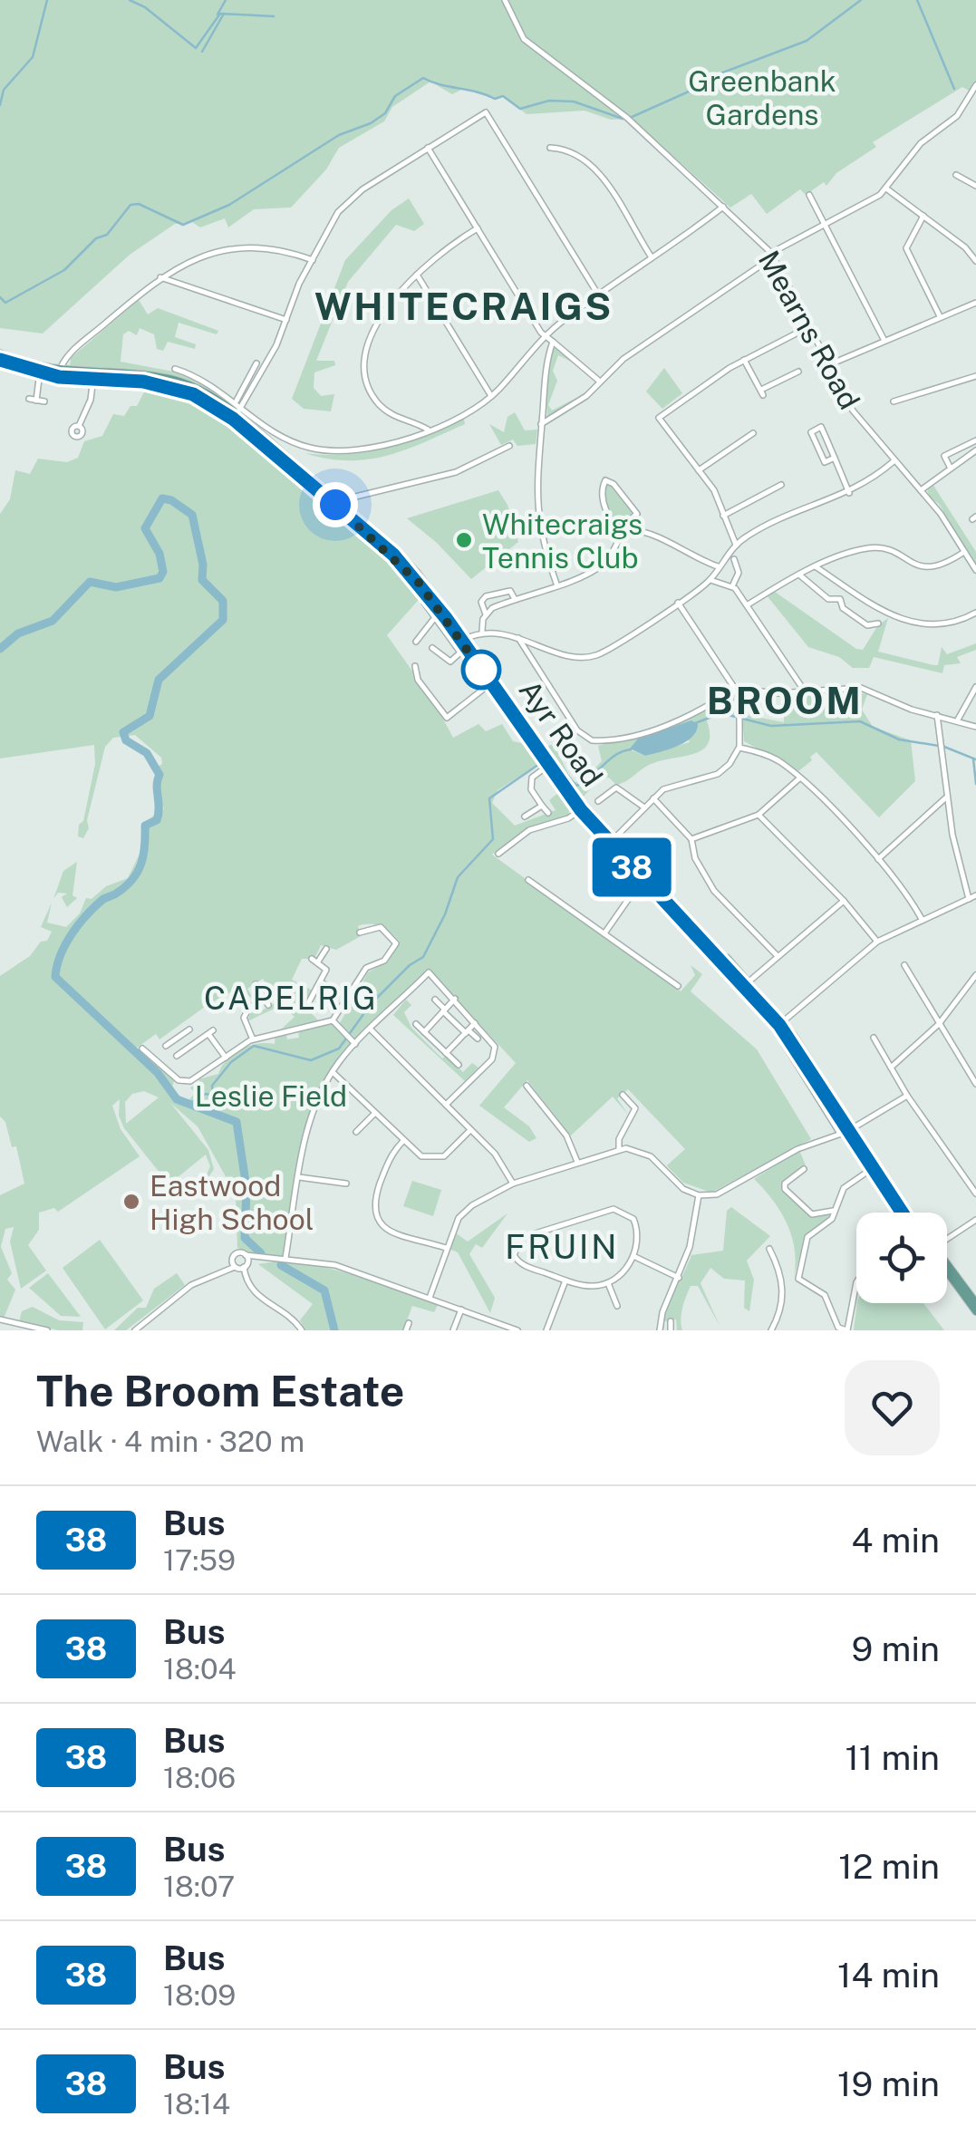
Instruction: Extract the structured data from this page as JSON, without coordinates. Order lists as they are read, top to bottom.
{
  "streets": {
    "main road": ["Ayr Road"],
    "street": ["Mearns Road"]
  },
  "districts": [
    "WHITECRAIGS",
    "BROOM",
    "CAPELRIG",
    "FRUIN"
  ],
  "parks": ["Greenbank Gardens", "Leslie Field"],
  "places": ["Whitecraigs Tennis Club", "Eastwood High School"],
  "lines": ["bus line 38"],
  "page": {
    "on_map": "38",
    "heading": ["The Broom Estate", "Walk · 4 min · 320 m"],
    "list": [
      {
        "mark": "38",
        "name": "Bus",
        "note": "17:59",
        "value": "4 min"
      },
      {
        "mark": "38",
        "name": "Bus",
        "note": "18:04",
        "value": "9 min"
      },
      {
        "mark": "38",
        "name": "Bus",
        "note": "18:06",
        "value": "11 min"
      },
      {
        "mark": "38",
        "name": "Bus",
        "note": "18:07",
        "value": "12 min"
      },
      {
        "mark": "38",
        "name": "Bus",
        "note": "18:09",
        "value": "14 min"
      },
      {
        "mark": "38",
        "name": "Bus",
        "note": "18:14",
        "value": "19 min"
      }
    ]
  }
}
